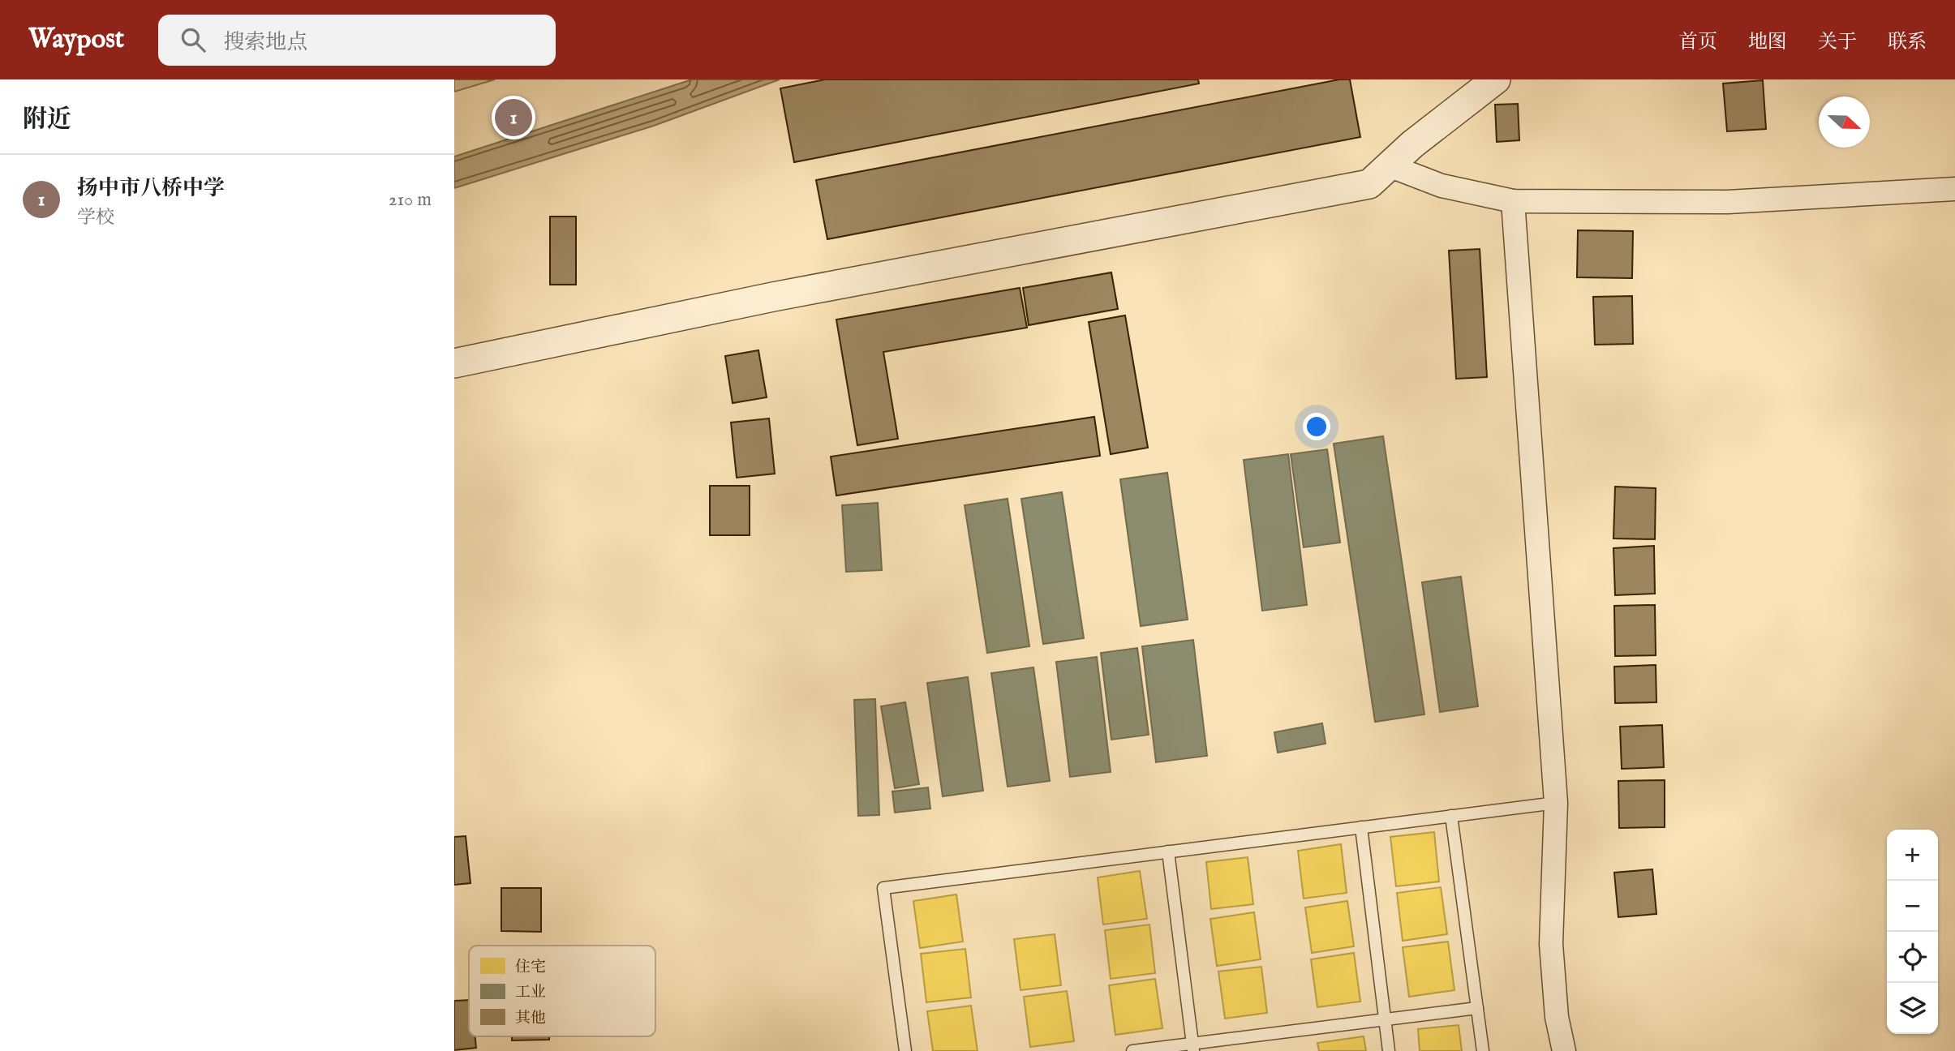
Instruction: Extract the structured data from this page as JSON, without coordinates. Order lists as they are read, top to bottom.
{
  "legend": ["住宅", "工业", "其他"],
  "north": "right",
  "page": {
    "header": "Waypost",
    "search": "搜索地点",
    "nav": [
      "首页",
      "地图",
      "关于",
      "联系"
    ],
    "heading": "附近",
    "pins": "1",
    "list": [
      {
        "mark": "1",
        "name": "扬中市八桥中学",
        "note": "学校",
        "value": "210 m"
      }
    ],
    "map_buttons": ["+", "−"]
  }
}
